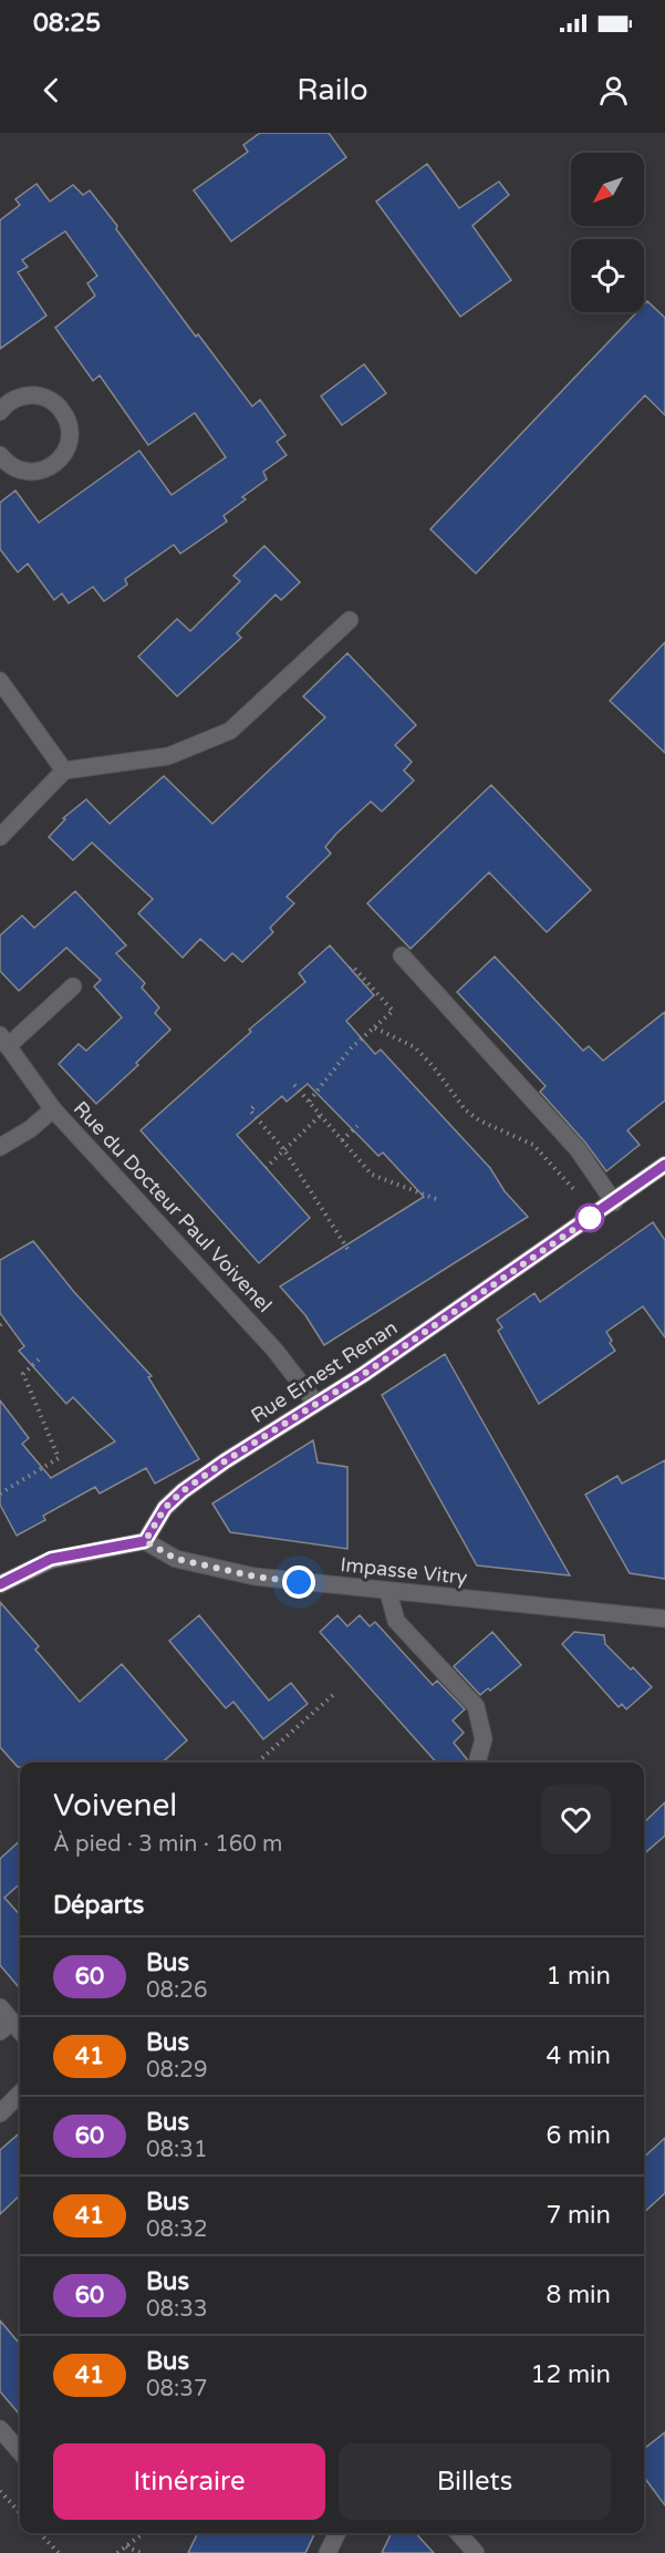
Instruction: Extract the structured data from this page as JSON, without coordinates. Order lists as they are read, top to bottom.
{
  "streets": {
    "street": ["Rue du Docteur Paul Voivenel", "Rue Ernest Renan", "Impasse Vitry"]
  },
  "crossings": [
    ["Rue du Docteur Paul Voivenel", "Rue Ernest Renan"],
    ["Rue Ernest Renan", "Impasse Vitry"]
  ],
  "lines": ["bus line 60"],
  "north": "bottom left",
  "page": {
    "status": "08:25",
    "header": "Railo",
    "heading": [
      ["Voivenel", "À pied · 3 min · 160 m"],
      "Départs"
    ],
    "list": [
      {
        "mark": "60",
        "name": "Bus",
        "note": "08:26",
        "value": "1 min"
      },
      {
        "mark": "41",
        "name": "Bus",
        "note": "08:29",
        "value": "4 min"
      },
      {
        "mark": "60",
        "name": "Bus",
        "note": "08:31",
        "value": "6 min"
      },
      {
        "mark": "41",
        "name": "Bus",
        "note": "08:32",
        "value": "7 min"
      },
      {
        "mark": "60",
        "name": "Bus",
        "note": "08:33",
        "value": "8 min"
      },
      {
        "mark": "41",
        "name": "Bus",
        "note": "08:37",
        "value": "12 min"
      }
    ],
    "buttons": ["Itinéraire", "Billets"]
  }
}
